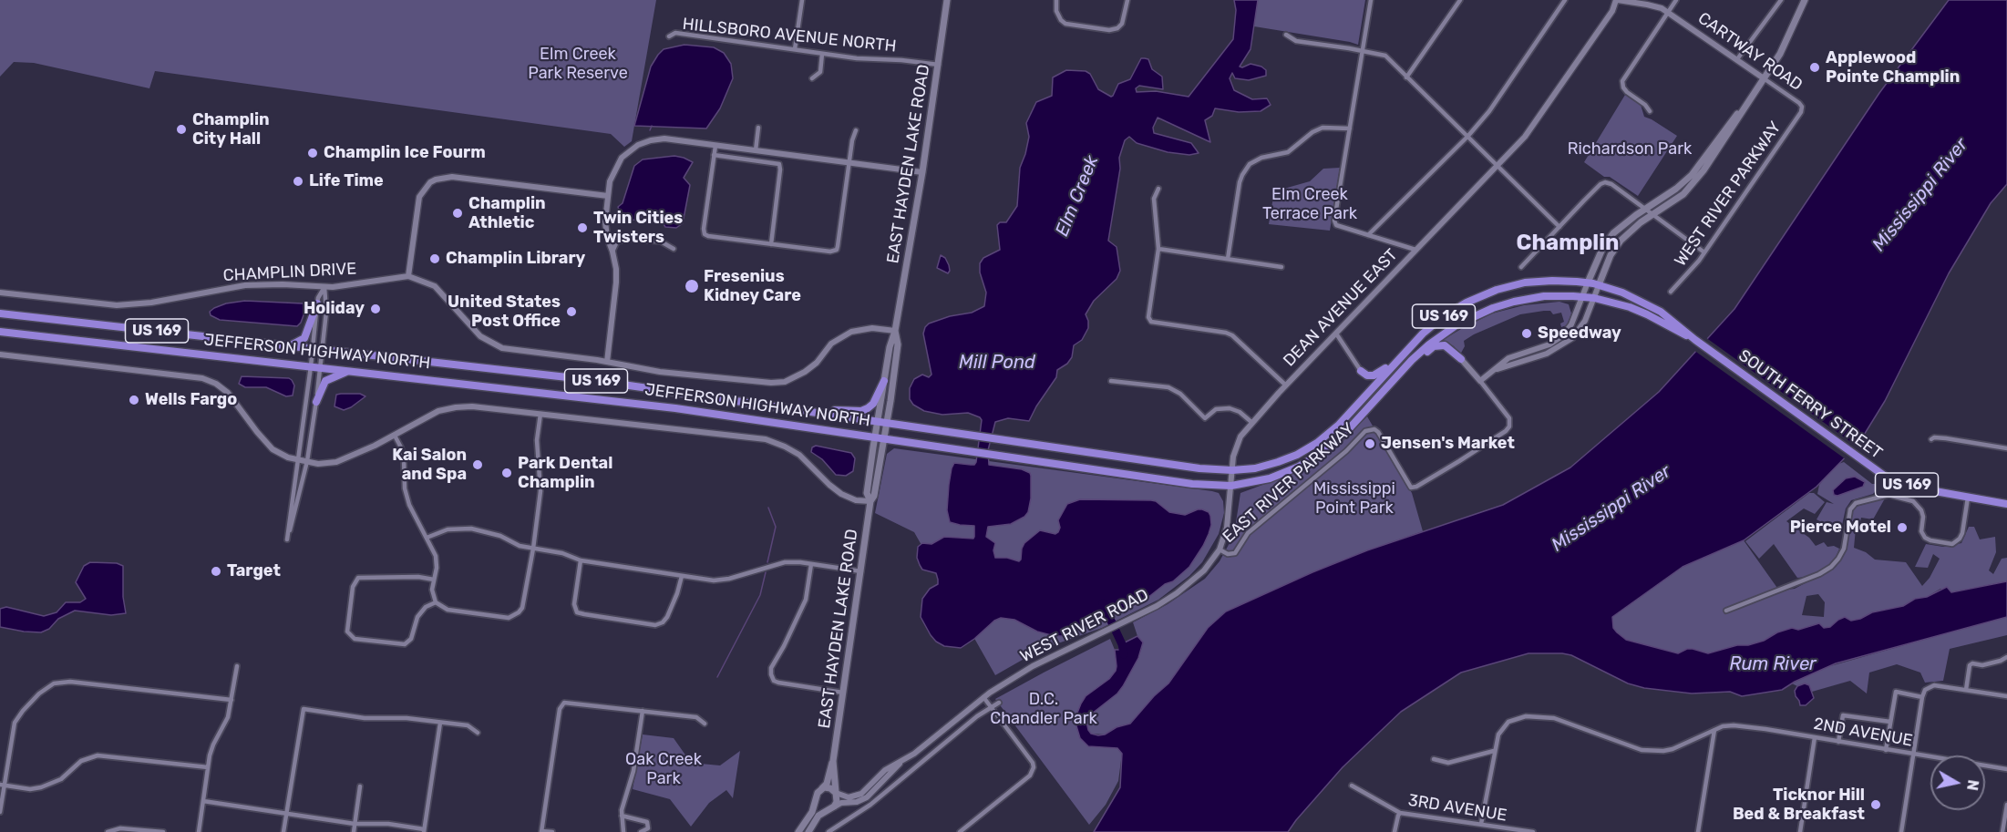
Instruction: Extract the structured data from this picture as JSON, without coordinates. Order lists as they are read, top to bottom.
{
  "streets": {
    "highway": ["US 169", "JEFFERSON HIGHWAY NORTH", "SOUTH FERRY STREET"],
    "main road": ["EAST HAYDEN LAKE ROAD"],
    "street": [
      "HILLSBORO AVENUE NORTH",
      "CARTWAY ROAD",
      "WEST RIVER PARKWAY",
      "CHAMPLIN DRIVE",
      "DEAN AVENUE EAST",
      "EAST RIVER PARKWAY",
      "WEST RIVER ROAD",
      "2ND AVENUE",
      "3RD AVENUE"
    ]
  },
  "crossings": [
    ["HILLSBORO AVENUE NORTH", "EAST HAYDEN LAKE ROAD"],
    ["CARTWAY ROAD", "WEST RIVER PARKWAY"],
    ["CARTWAY ROAD", "DEAN AVENUE EAST"],
    ["EAST HAYDEN LAKE ROAD", "CHAMPLIN DRIVE"],
    ["EAST HAYDEN LAKE ROAD", "JEFFERSON HIGHWAY NORTH"],
    ["EAST HAYDEN LAKE ROAD", "WEST RIVER ROAD"],
    ["DEAN AVENUE EAST", "US 169"],
    ["DEAN AVENUE EAST", "JEFFERSON HIGHWAY NORTH"],
    ["DEAN AVENUE EAST", "WEST RIVER ROAD"],
    ["US 169", "JEFFERSON HIGHWAY NORTH"],
    ["US 169", "SOUTH FERRY STREET"],
    ["JEFFERSON HIGHWAY NORTH", "WEST RIVER ROAD"],
    ["EAST RIVER PARKWAY", "WEST RIVER ROAD"],
    ["2ND AVENUE", "3RD AVENUE"]
  ],
  "districts": ["Champlin"],
  "water": [
    "Mississippi River",
    "Elm Creek",
    "Mill Pond",
    "Rum River"
  ],
  "parks": [
    "Elm Creek Park Reserve",
    "Richardson Park",
    "Elm Creek Terrace Park",
    "Mississippi Point Park",
    "D.C. Chandler Park",
    "Oak Creek Park"
  ],
  "places": [
    "Applewood Pointe Champlin",
    "Champlin City Hall",
    "Champlin Ice Fourm",
    "Life Time",
    "Champlin Athletic",
    "Twin Cities Twisters",
    "Champlin Library",
    "Fresenius Kidney Care",
    "Holiday",
    "United States Post Office",
    "Speedway",
    "Wells Fargo",
    "Jensen's Market",
    "Kai Salon and Spa",
    "Park Dental Champlin",
    "Pierce Motel",
    "Target",
    "Ticknor Hill Bed & Breakfast"
  ],
  "north": "right"
}
